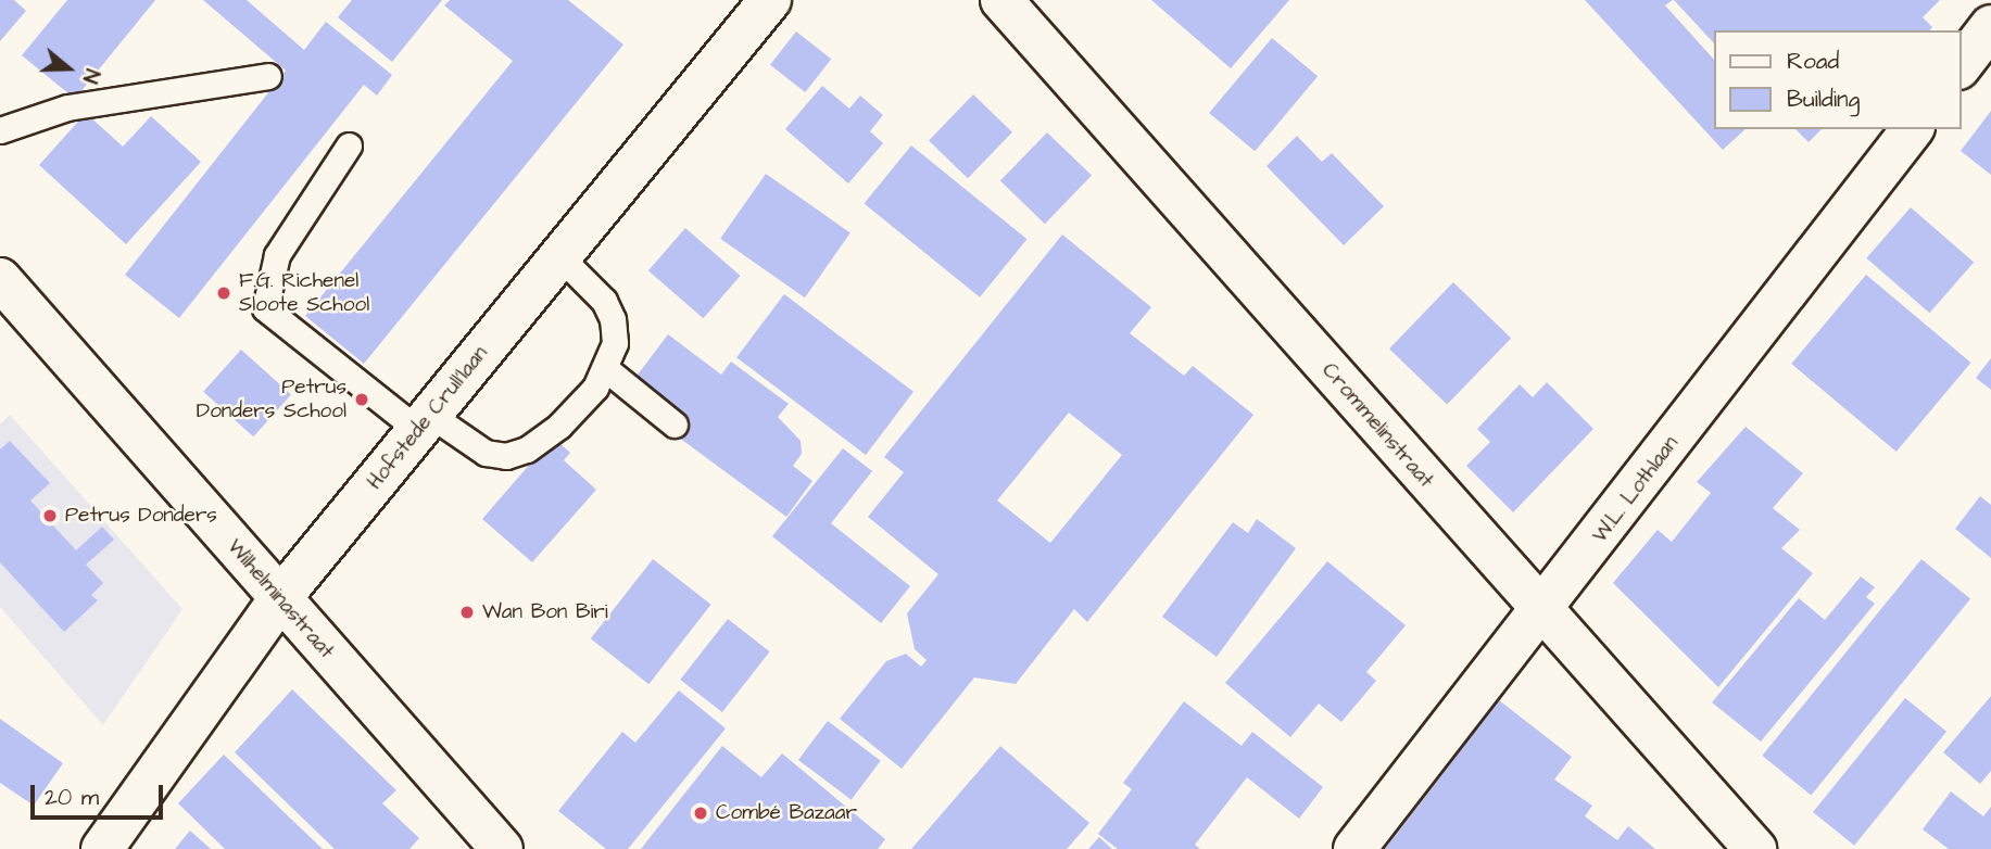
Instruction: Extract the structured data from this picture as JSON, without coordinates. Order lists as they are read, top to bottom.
{
  "streets": {
    "street": [
      "Hofstede Crull'laan",
      "Crommelinstraat",
      "W.L. Lothlaan",
      "Wilhelminastraat"
    ]
  },
  "crossings": [
    ["Hofstede Crull'laan", "Wilhelminastraat"],
    ["Crommelinstraat", "W.L. Lothlaan"]
  ],
  "places": [
    "F.G. Richenel Sloote School",
    "Petrus Donders School",
    "Petrus Donders",
    "Wan Bon Biri",
    "Combé Bazaar"
  ],
  "legend": ["Road", "Building"],
  "scale_bar": "20 m",
  "north": "right"
}
